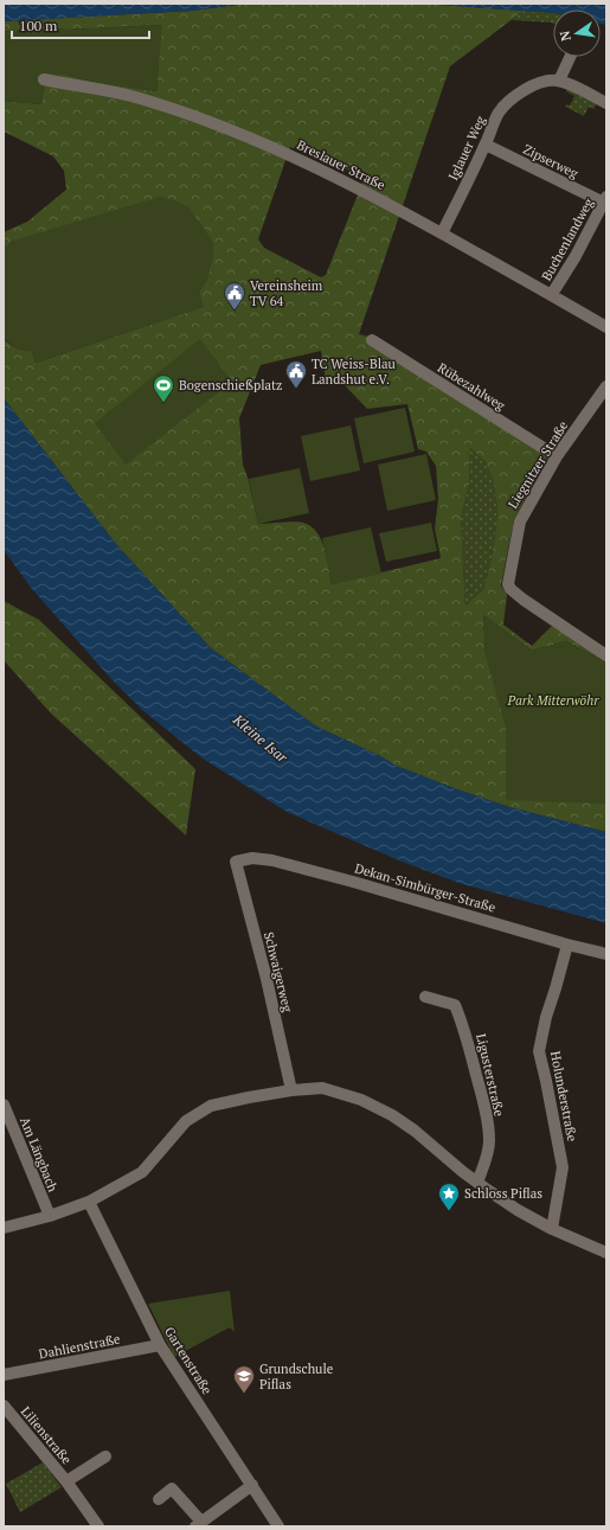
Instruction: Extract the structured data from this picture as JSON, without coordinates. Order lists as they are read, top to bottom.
{
  "streets": {
    "street": [
      "Iglauer Weg",
      "Zipserweg",
      "Breslauer Straße",
      "Buchenlandweg",
      "Rübezahlweg",
      "Liegnitzer Straße",
      "Dekan-Simbürger-Straße",
      "Schwaigerweg",
      "Ligusterstraße",
      "Holunderstraße",
      "Am Längbach",
      "Dahlienstraße",
      "Gartenstraße",
      "Lilienstraße"
    ]
  },
  "crossings": [
    ["Iglauer Weg", "Zipserweg"],
    ["Iglauer Weg", "Breslauer Straße"],
    ["Zipserweg", "Buchenlandweg"],
    ["Breslauer Straße", "Buchenlandweg"],
    ["Rübezahlweg", "Liegnitzer Straße"],
    ["Dekan-Simbürger-Straße", "Schwaigerweg"],
    ["Dekan-Simbürger-Straße", "Holunderstraße"],
    ["Dahlienstraße", "Gartenstraße"]
  ],
  "water": ["Kleine Isar"],
  "parks": ["Park Mitterwöhr"],
  "places": {
    "public building": ["Vereinsheim TV 64", "TC Weiss-Blau Landshut e.V."],
    "sports": ["Bogenschießplatz"],
    "place": ["Schloss Piflas"],
    "school or university": ["Grundschule Piflas"]
  },
  "scale_bar": "100 m",
  "north": "left"
}
